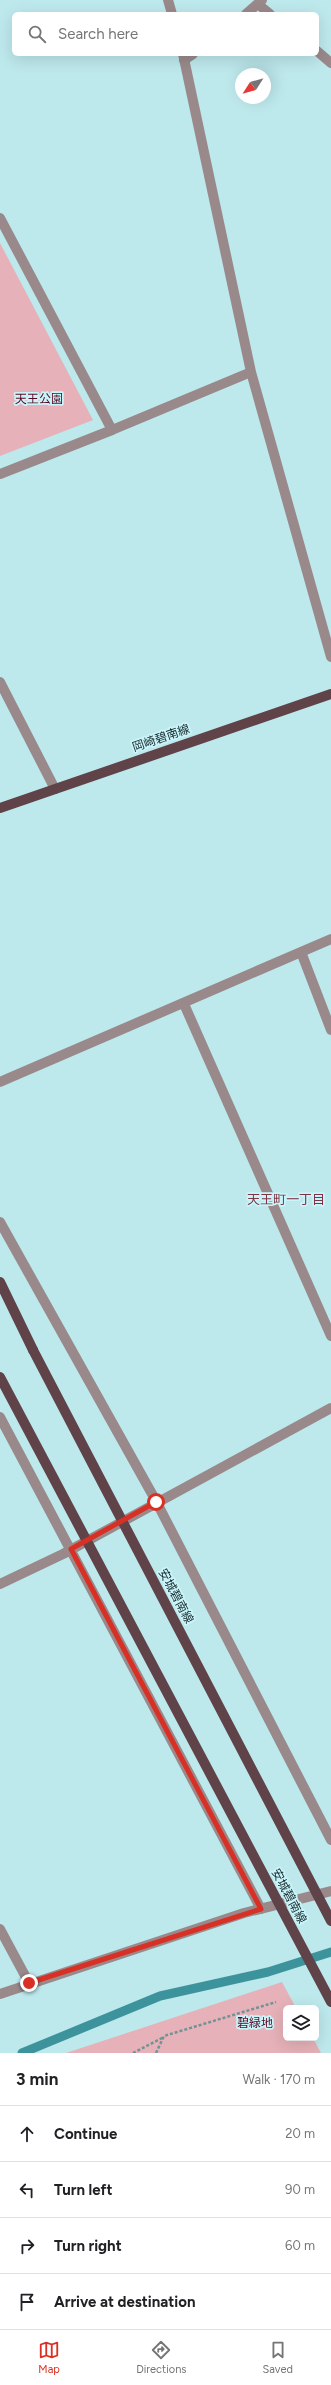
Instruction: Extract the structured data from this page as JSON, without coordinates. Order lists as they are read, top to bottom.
{
  "streets": {
    "main road": ["岡崎碧南線", "安城碧南線"]
  },
  "districts": ["天王町一丁目"],
  "parks": ["天王公園", "碧緑地"],
  "north": "bottom left",
  "page": {
    "search": "Search here",
    "heading": ["3 min", "Walk · 170 m"],
    "list": [
      ["Continue", "20 m"],
      ["Turn left", "90 m"],
      ["Turn right", "60 m"],
      "Arrive at destination"
    ],
    "nav": ["Map", "Directions", "Saved"]
  }
}
